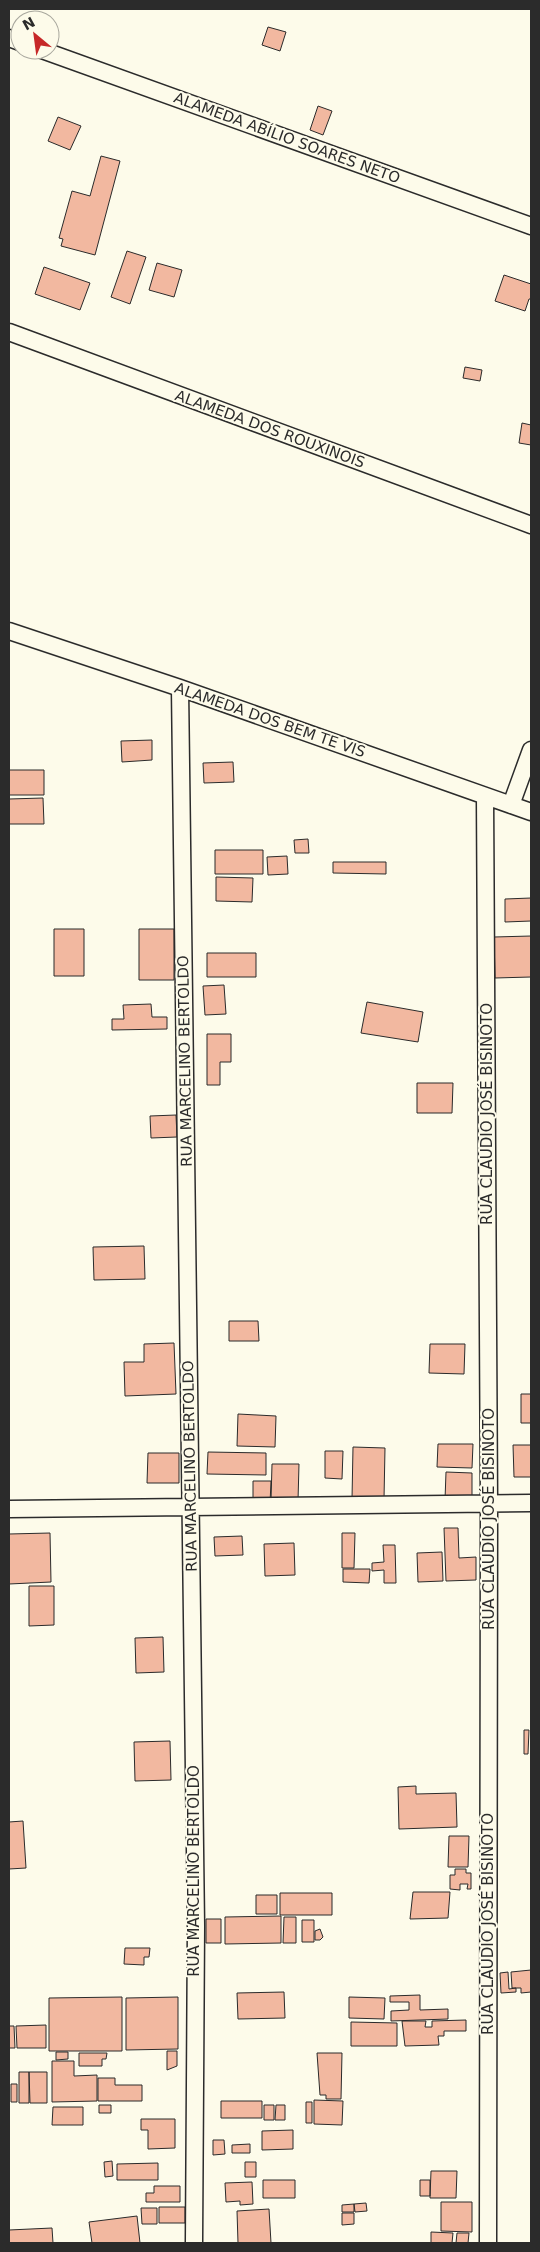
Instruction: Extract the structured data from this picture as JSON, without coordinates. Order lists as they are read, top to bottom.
{
  "streets": {
    "street": [
      "ALAMEDA ABÍLIO SOARES NETO",
      "ALAMEDA DOS ROUXINOIS",
      "ALAMEDA DOS BEM TE VIS",
      "RUA MARCELINO BERTOLDO",
      "RUA CLAUDIO JOSÉ BISINOTO"
    ]
  },
  "crossings": [
    ["ALAMEDA DOS BEM TE VIS", "RUA MARCELINO BERTOLDO"],
    ["ALAMEDA DOS BEM TE VIS", "RUA CLAUDIO JOSÉ BISINOTO"]
  ],
  "north": "top left"
}
